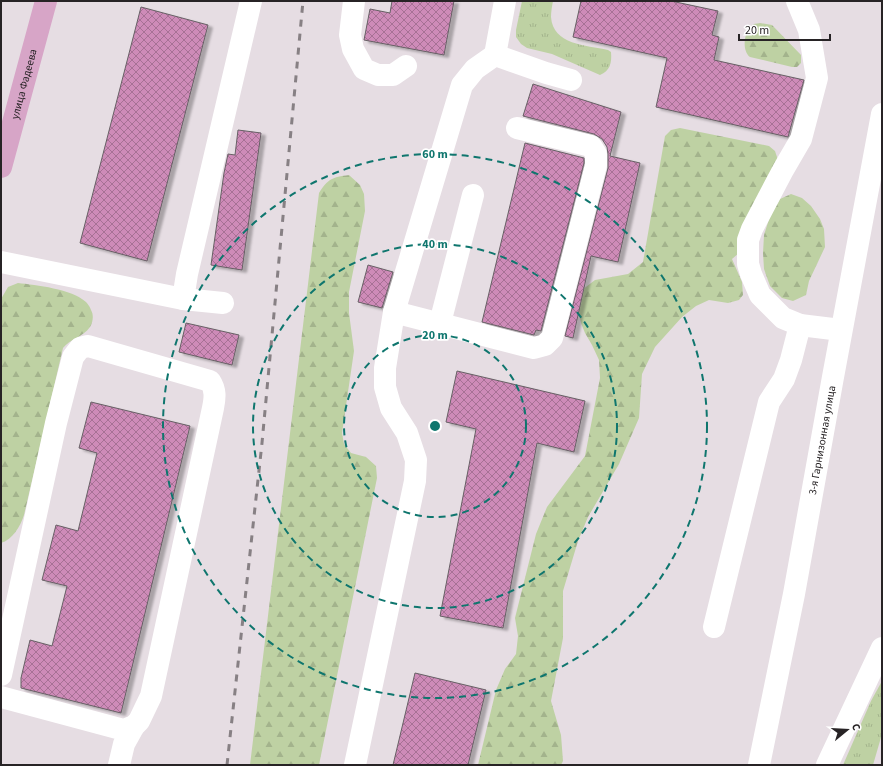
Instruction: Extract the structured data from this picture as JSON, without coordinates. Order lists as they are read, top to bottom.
{
  "streets": {
    "main road": ["улица Фадеева"],
    "street": ["3-я Гарнизонная улица"]
  },
  "scale_bar": "20 m",
  "north": "right",
  "rings": ["60 m", "40 m", "20 m"]
}
